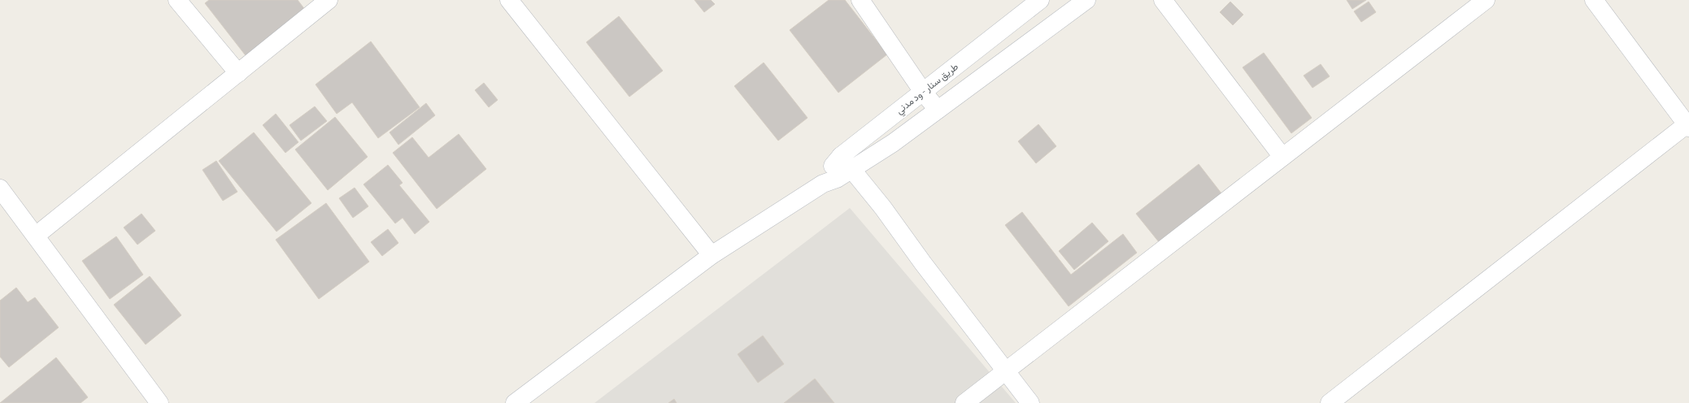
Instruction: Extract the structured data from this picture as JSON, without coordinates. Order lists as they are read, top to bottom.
{
  "streets": {
    "street": ["طريق سنار - ود مدني"]
  }
}
